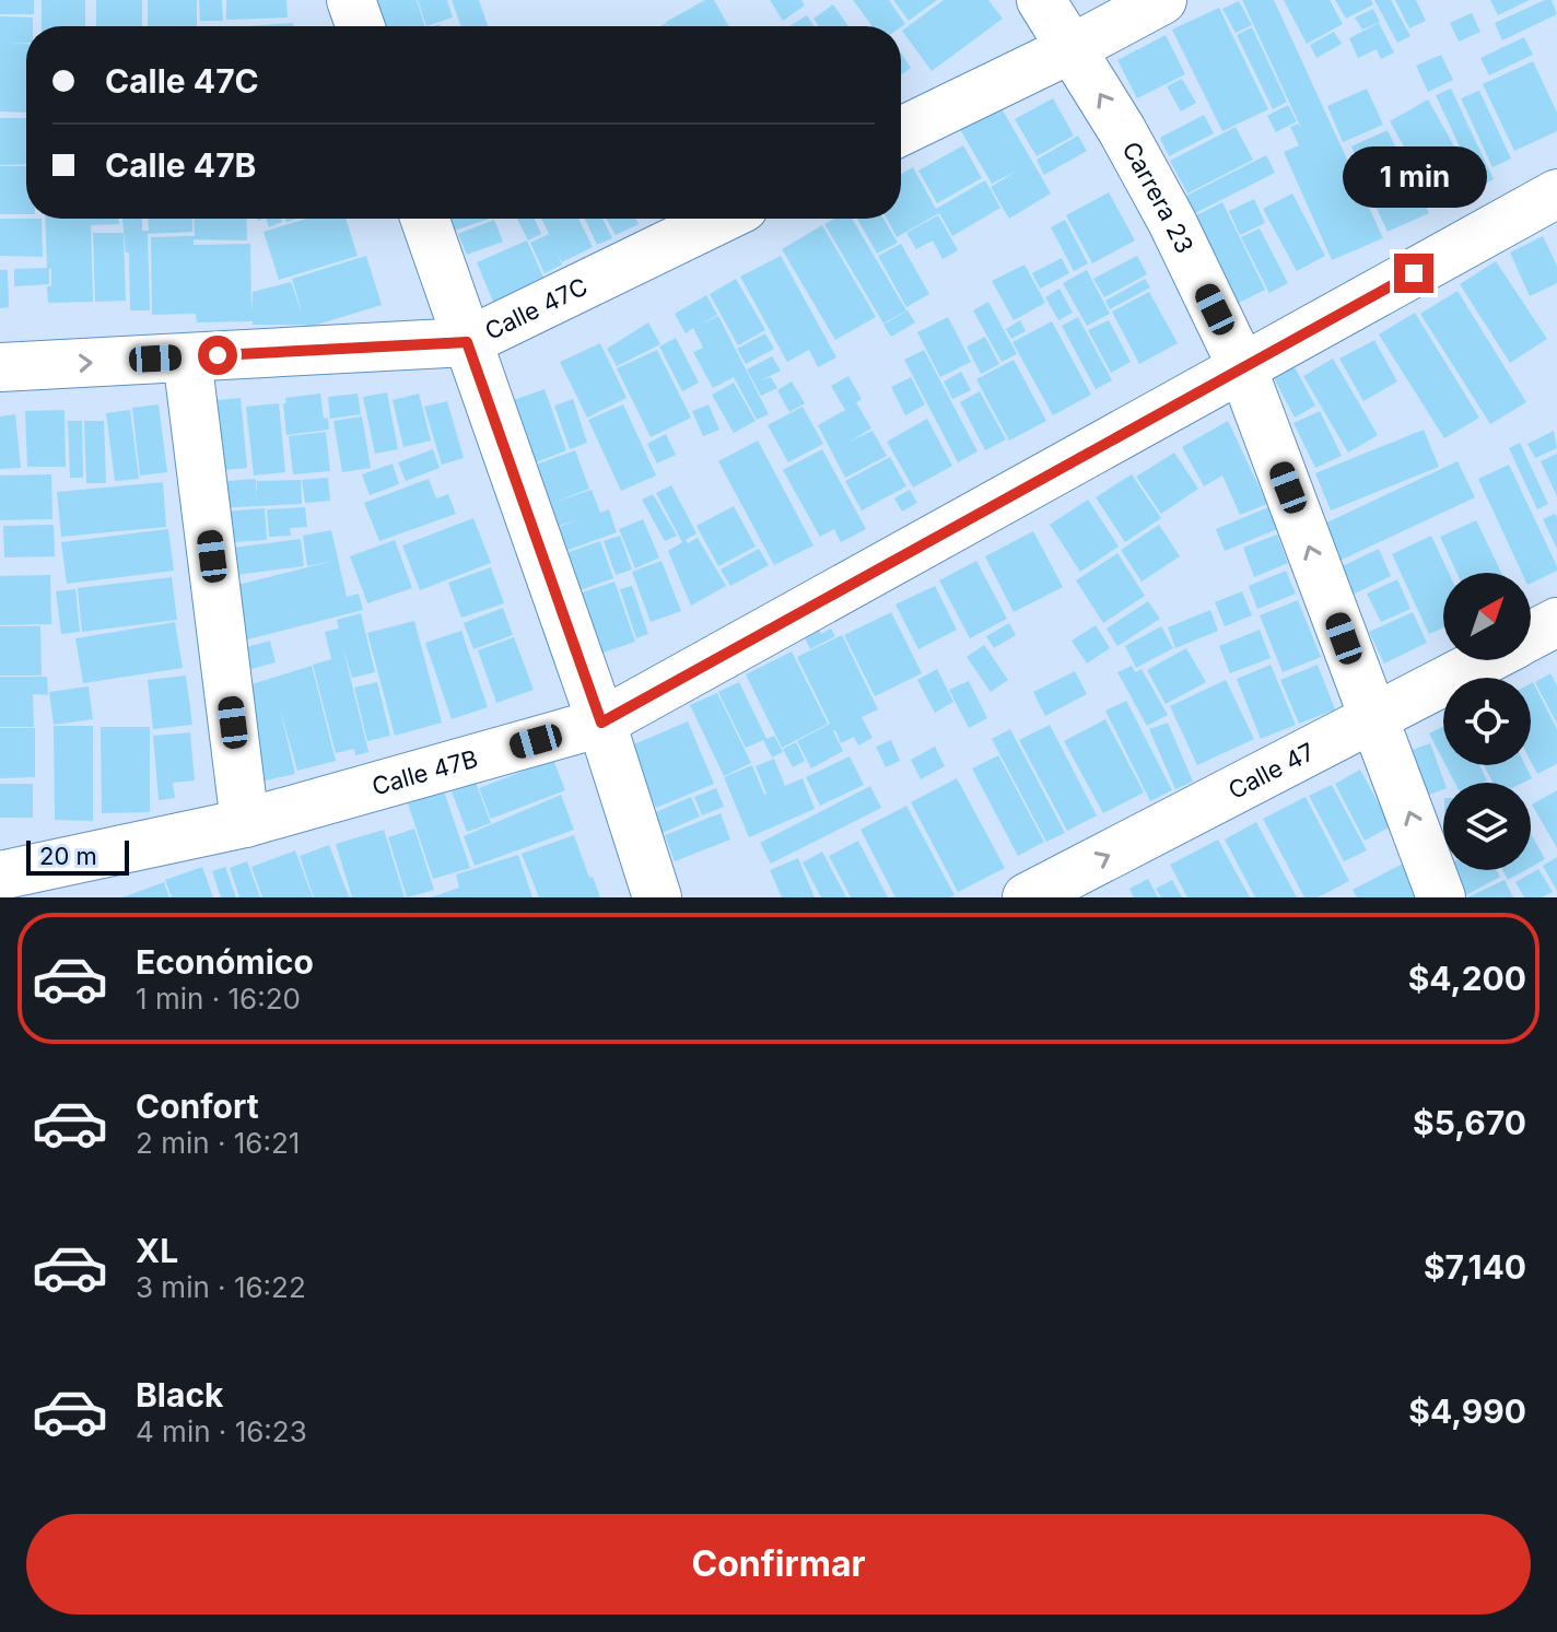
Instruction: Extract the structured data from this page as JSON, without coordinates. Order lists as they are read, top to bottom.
{
  "streets": {
    "street": [
      "Carrera 23",
      "Calle 47C",
      "Calle 47",
      "Calle 47B"
    ]
  },
  "crossings": [
    ["Carrera 23", "Calle 47"],
    ["Carrera 23", "Calle 47B"]
  ],
  "one_way": ["Carrera 23", "Calle 47"],
  "scale_bar": "20 m",
  "north": "top right",
  "page": {
    "banner": ["Calle 47C", "Calle 47B"],
    "bubble": "1 min",
    "scale": "20 m",
    "list": [
      {
        "name": "Económico",
        "note": "1 min · 16:20",
        "value": "$4,200"
      },
      {
        "name": "Confort",
        "note": "2 min · 16:21",
        "value": "$5,670"
      },
      {
        "name": "XL",
        "note": "3 min · 16:22",
        "value": "$7,140"
      },
      {
        "name": "Black",
        "note": "4 min · 16:23",
        "value": "$4,990"
      }
    ],
    "buttons": "Confirmar"
  }
}
